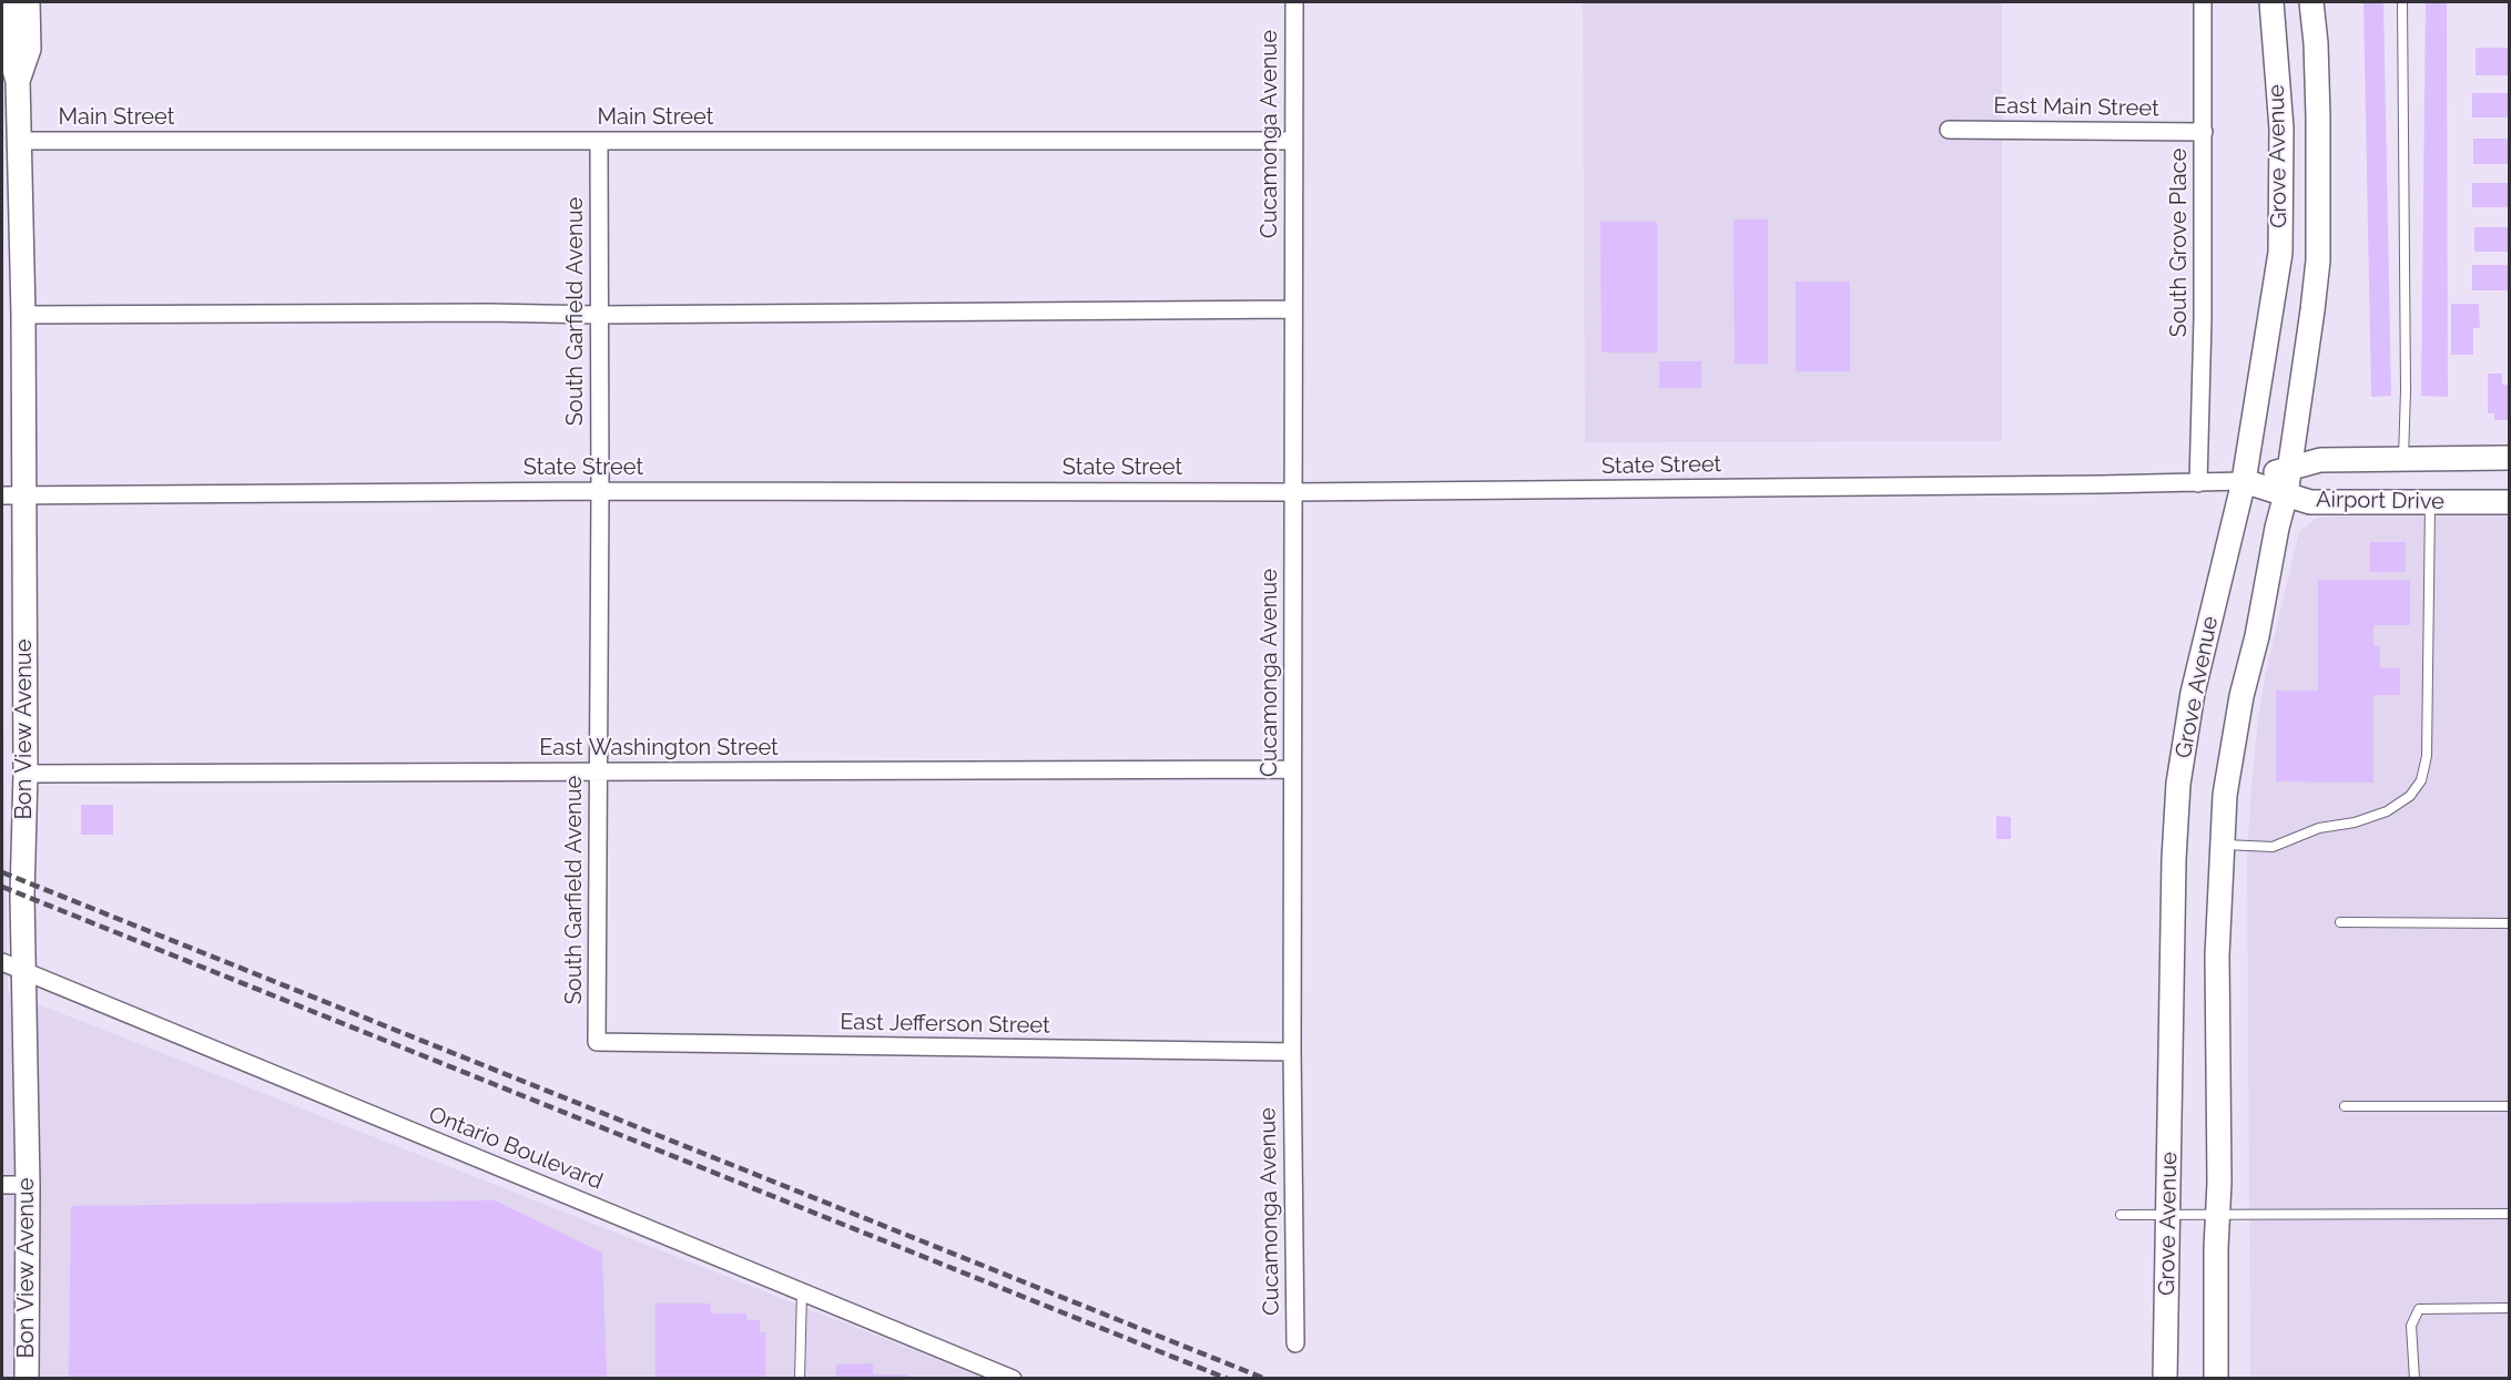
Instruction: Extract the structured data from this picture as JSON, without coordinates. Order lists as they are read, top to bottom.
{
  "streets": {
    "main road": ["Grove Avenue", "Airport Drive", "Bon View Avenue"],
    "street": [
      "East Main Street",
      "Main Street",
      "Cucamonga Avenue",
      "South Grove Place",
      "South Garfield Avenue",
      "State Street",
      "East Washington Street",
      "East Jefferson Street",
      "Ontario Boulevard"
    ]
  },
  "crossings": [
    ["East Main Street", "South Grove Place"],
    ["Main Street", "Cucamonga Avenue"],
    ["Main Street", "South Garfield Avenue"],
    ["Main Street", "Bon View Avenue"],
    ["Cucamonga Avenue", "State Street"],
    ["Cucamonga Avenue", "East Washington Street"],
    ["Cucamonga Avenue", "East Jefferson Street"],
    ["Grove Avenue", "State Street"],
    ["Grove Avenue", "Airport Drive"],
    ["South Grove Place", "State Street"],
    ["South Garfield Avenue", "State Street"],
    ["South Garfield Avenue", "East Washington Street"],
    ["South Garfield Avenue", "East Jefferson Street"],
    ["State Street", "Airport Drive"],
    ["State Street", "Bon View Avenue"],
    ["Bon View Avenue", "East Washington Street"],
    ["Bon View Avenue", "Ontario Boulevard"]
  ]
}
